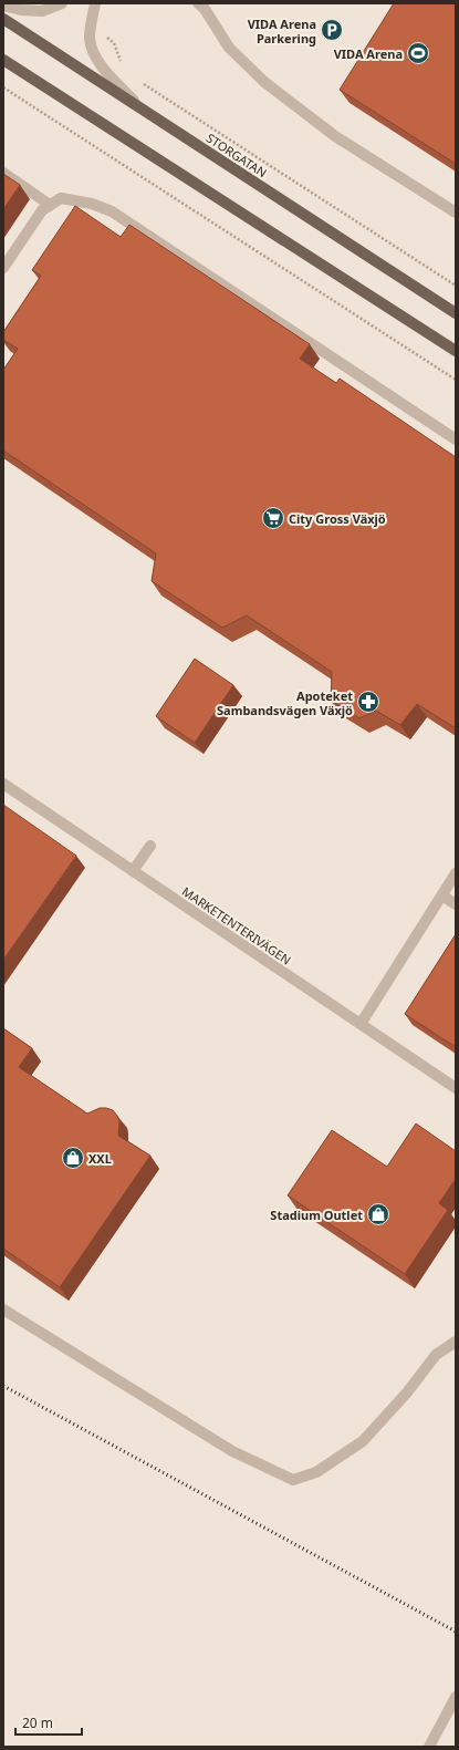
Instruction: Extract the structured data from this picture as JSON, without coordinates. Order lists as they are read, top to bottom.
{
  "streets": {
    "main road": ["STORGATAN"],
    "street": ["MARKETENTERIVÄGEN"]
  },
  "places": {
    "parking": ["VIDA Arena Parkering"],
    "sports": ["VIDA Arena"],
    "supermarket": ["City Gross Växjö"],
    "pharmacy": ["Apoteket Sambandsvägen Växjö"],
    "shop": ["XXL", "Stadium Outlet"]
  },
  "scale_bar": "20 m"
}
